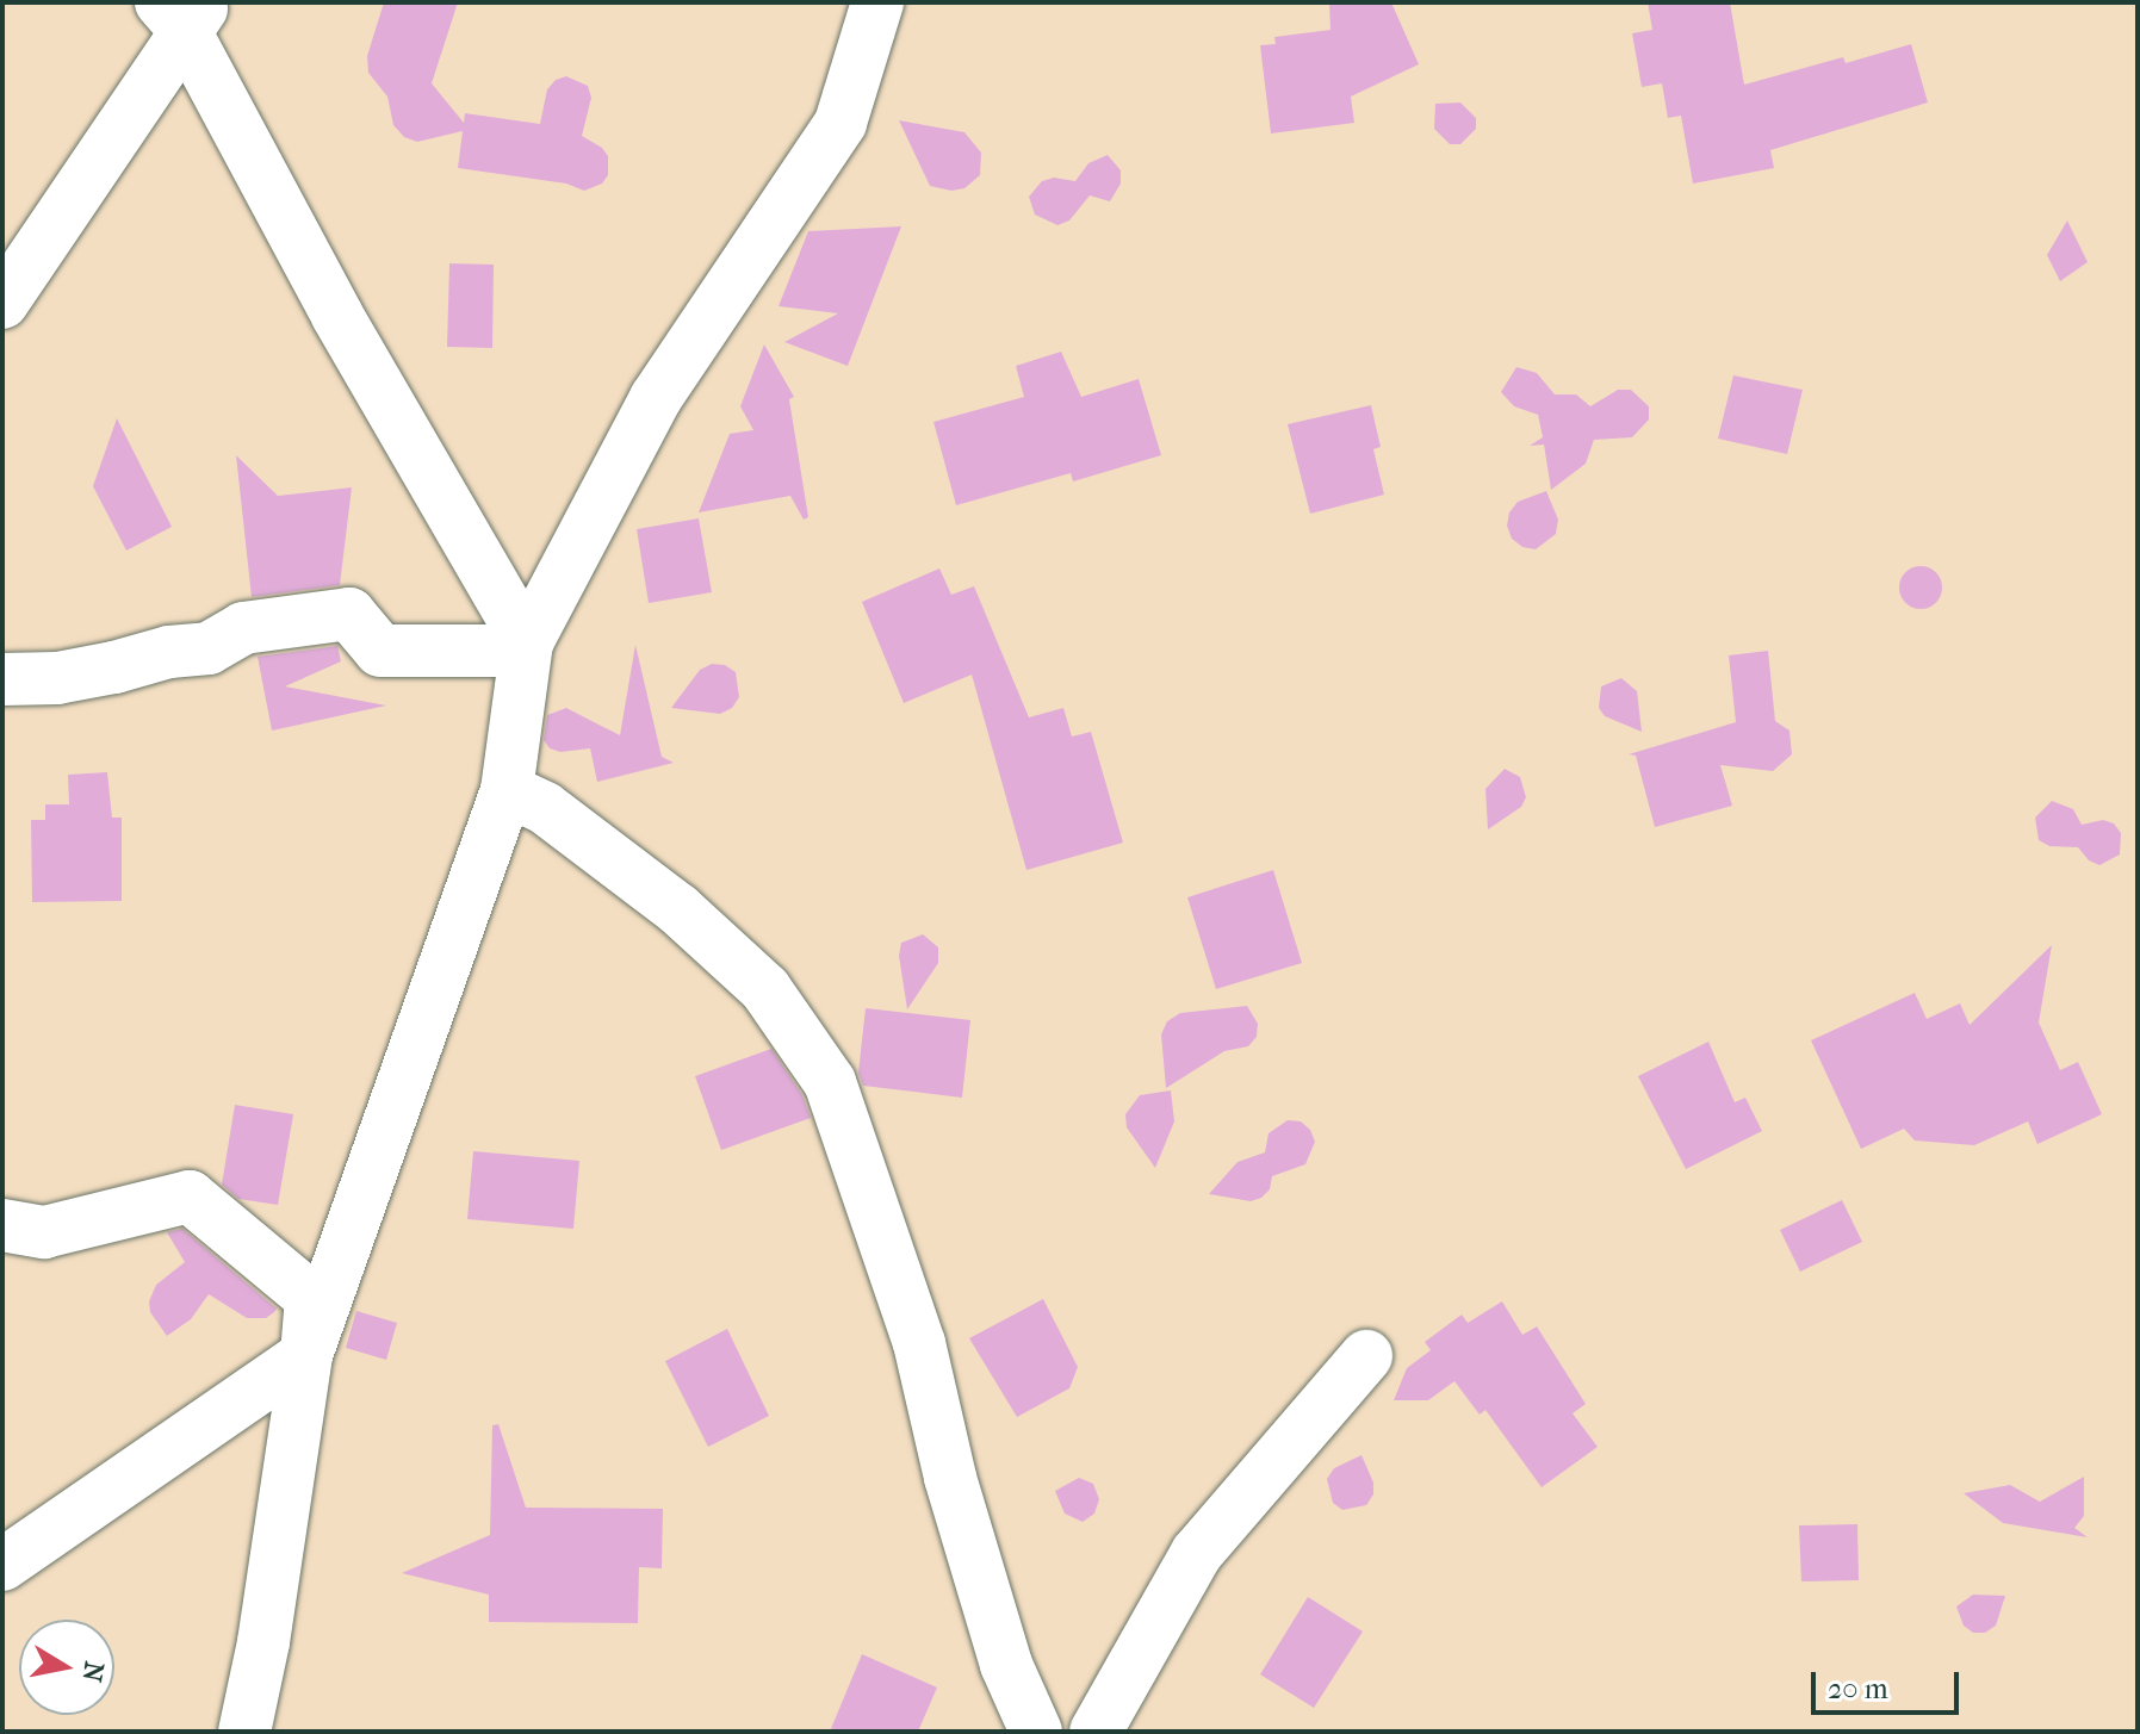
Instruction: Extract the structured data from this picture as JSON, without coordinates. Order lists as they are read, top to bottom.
{
  "scale_bar": "20 m",
  "north": "right"
}
